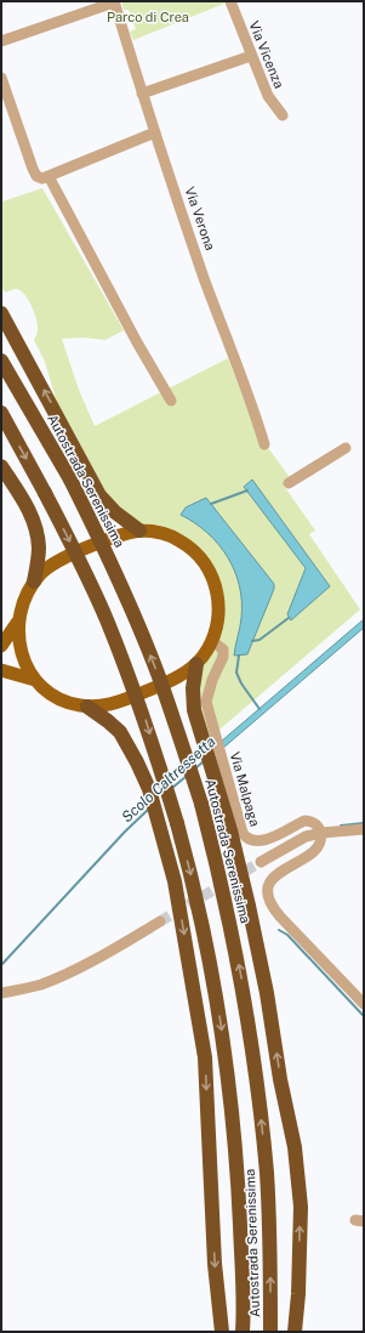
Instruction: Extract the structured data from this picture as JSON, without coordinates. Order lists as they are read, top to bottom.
{
  "streets": {
    "highway": ["Autostrada Serenissima"],
    "street": ["Via Vicenza", "Via Verona", "Via Malpaga"]
  },
  "water": ["Scolo Caltressetta"],
  "parks": ["Parco di Crea"]
}
